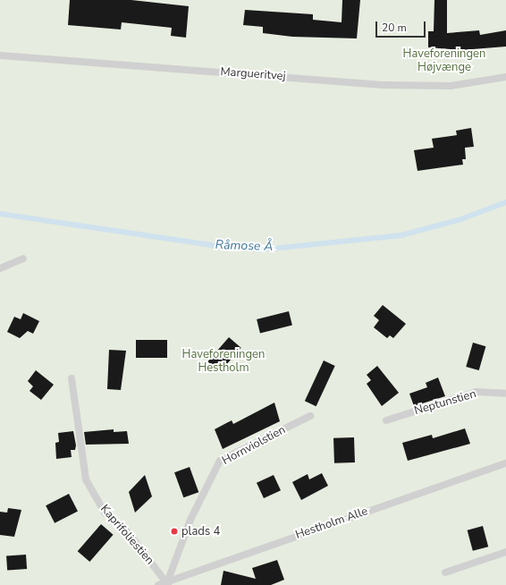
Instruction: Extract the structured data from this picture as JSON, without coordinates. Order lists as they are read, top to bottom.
{
  "streets": {
    "lane": [
      "Margueritvej",
      "Neptunstien",
      "Hornviolstien",
      "Hestholm Alle",
      "Kaprifoliestien"
    ]
  },
  "crossings": [
    ["Hornviolstien", "Hestholm Alle"],
    ["Hornviolstien", "Kaprifoliestien"],
    ["Hestholm Alle", "Kaprifoliestien"]
  ],
  "water": ["Råmose Å"],
  "parks": ["Haveforeningen Højvænge", "Haveforeningen Hestholm"],
  "places": ["plads 4"],
  "scale_bar": "20 m"
}
